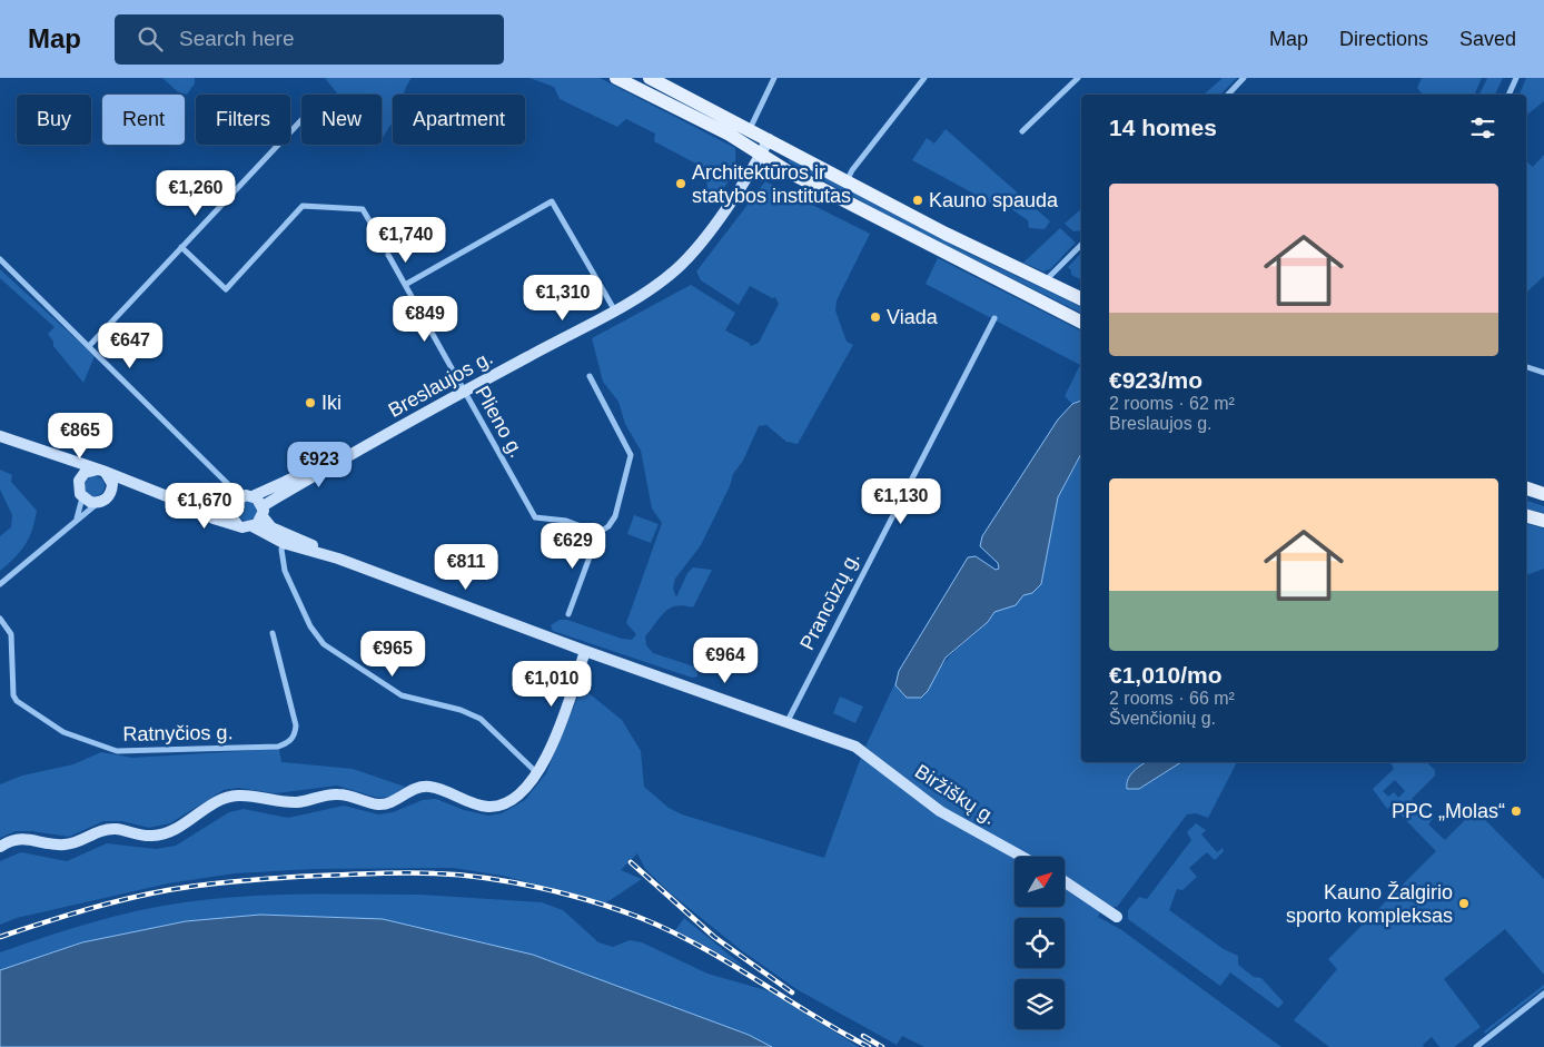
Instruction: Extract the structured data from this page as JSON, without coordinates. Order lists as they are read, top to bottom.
{
  "streets": {
    "street": [
      "Breslaujos g.",
      "Plieno g.",
      "Prancūzų g.",
      "Ratnyčios g.",
      "Biržiškų g."
    ]
  },
  "crossings": [
    ["Breslaujos g.", "Plieno g."],
    ["Prancūzų g.", "Biržiškų g."]
  ],
  "places": [
    "Architektūros ir statybos institutas",
    "Kauno spauda",
    "Viada",
    "Iki",
    "PPC „Molas“",
    "Kauno Žalgirio sporto kompleksas"
  ],
  "north": "top right",
  "page": {
    "header": "Map",
    "search": "Search here",
    "nav": ["Map", "Directions", "Saved"],
    "chip": [
      "Buy",
      "Rent",
      "Filters",
      "New",
      "Apartment"
    ],
    "heading": "14 homes",
    "list": [
      {
        "name": "€923/mo",
        "note": "2 rooms · 62 m² · Breslaujos g."
      },
      {
        "name": "€1,010/mo",
        "note": "2 rooms · 66 m² · Švenčionių g."
      }
    ],
    "price": [
      "€1,260",
      "€1,740",
      "€1,310",
      "€849",
      "€647",
      "€865",
      "€923",
      "€1,130",
      "€1,670",
      "€629",
      "€811",
      "€965",
      "€964",
      "€1,010"
    ]
  }
}
